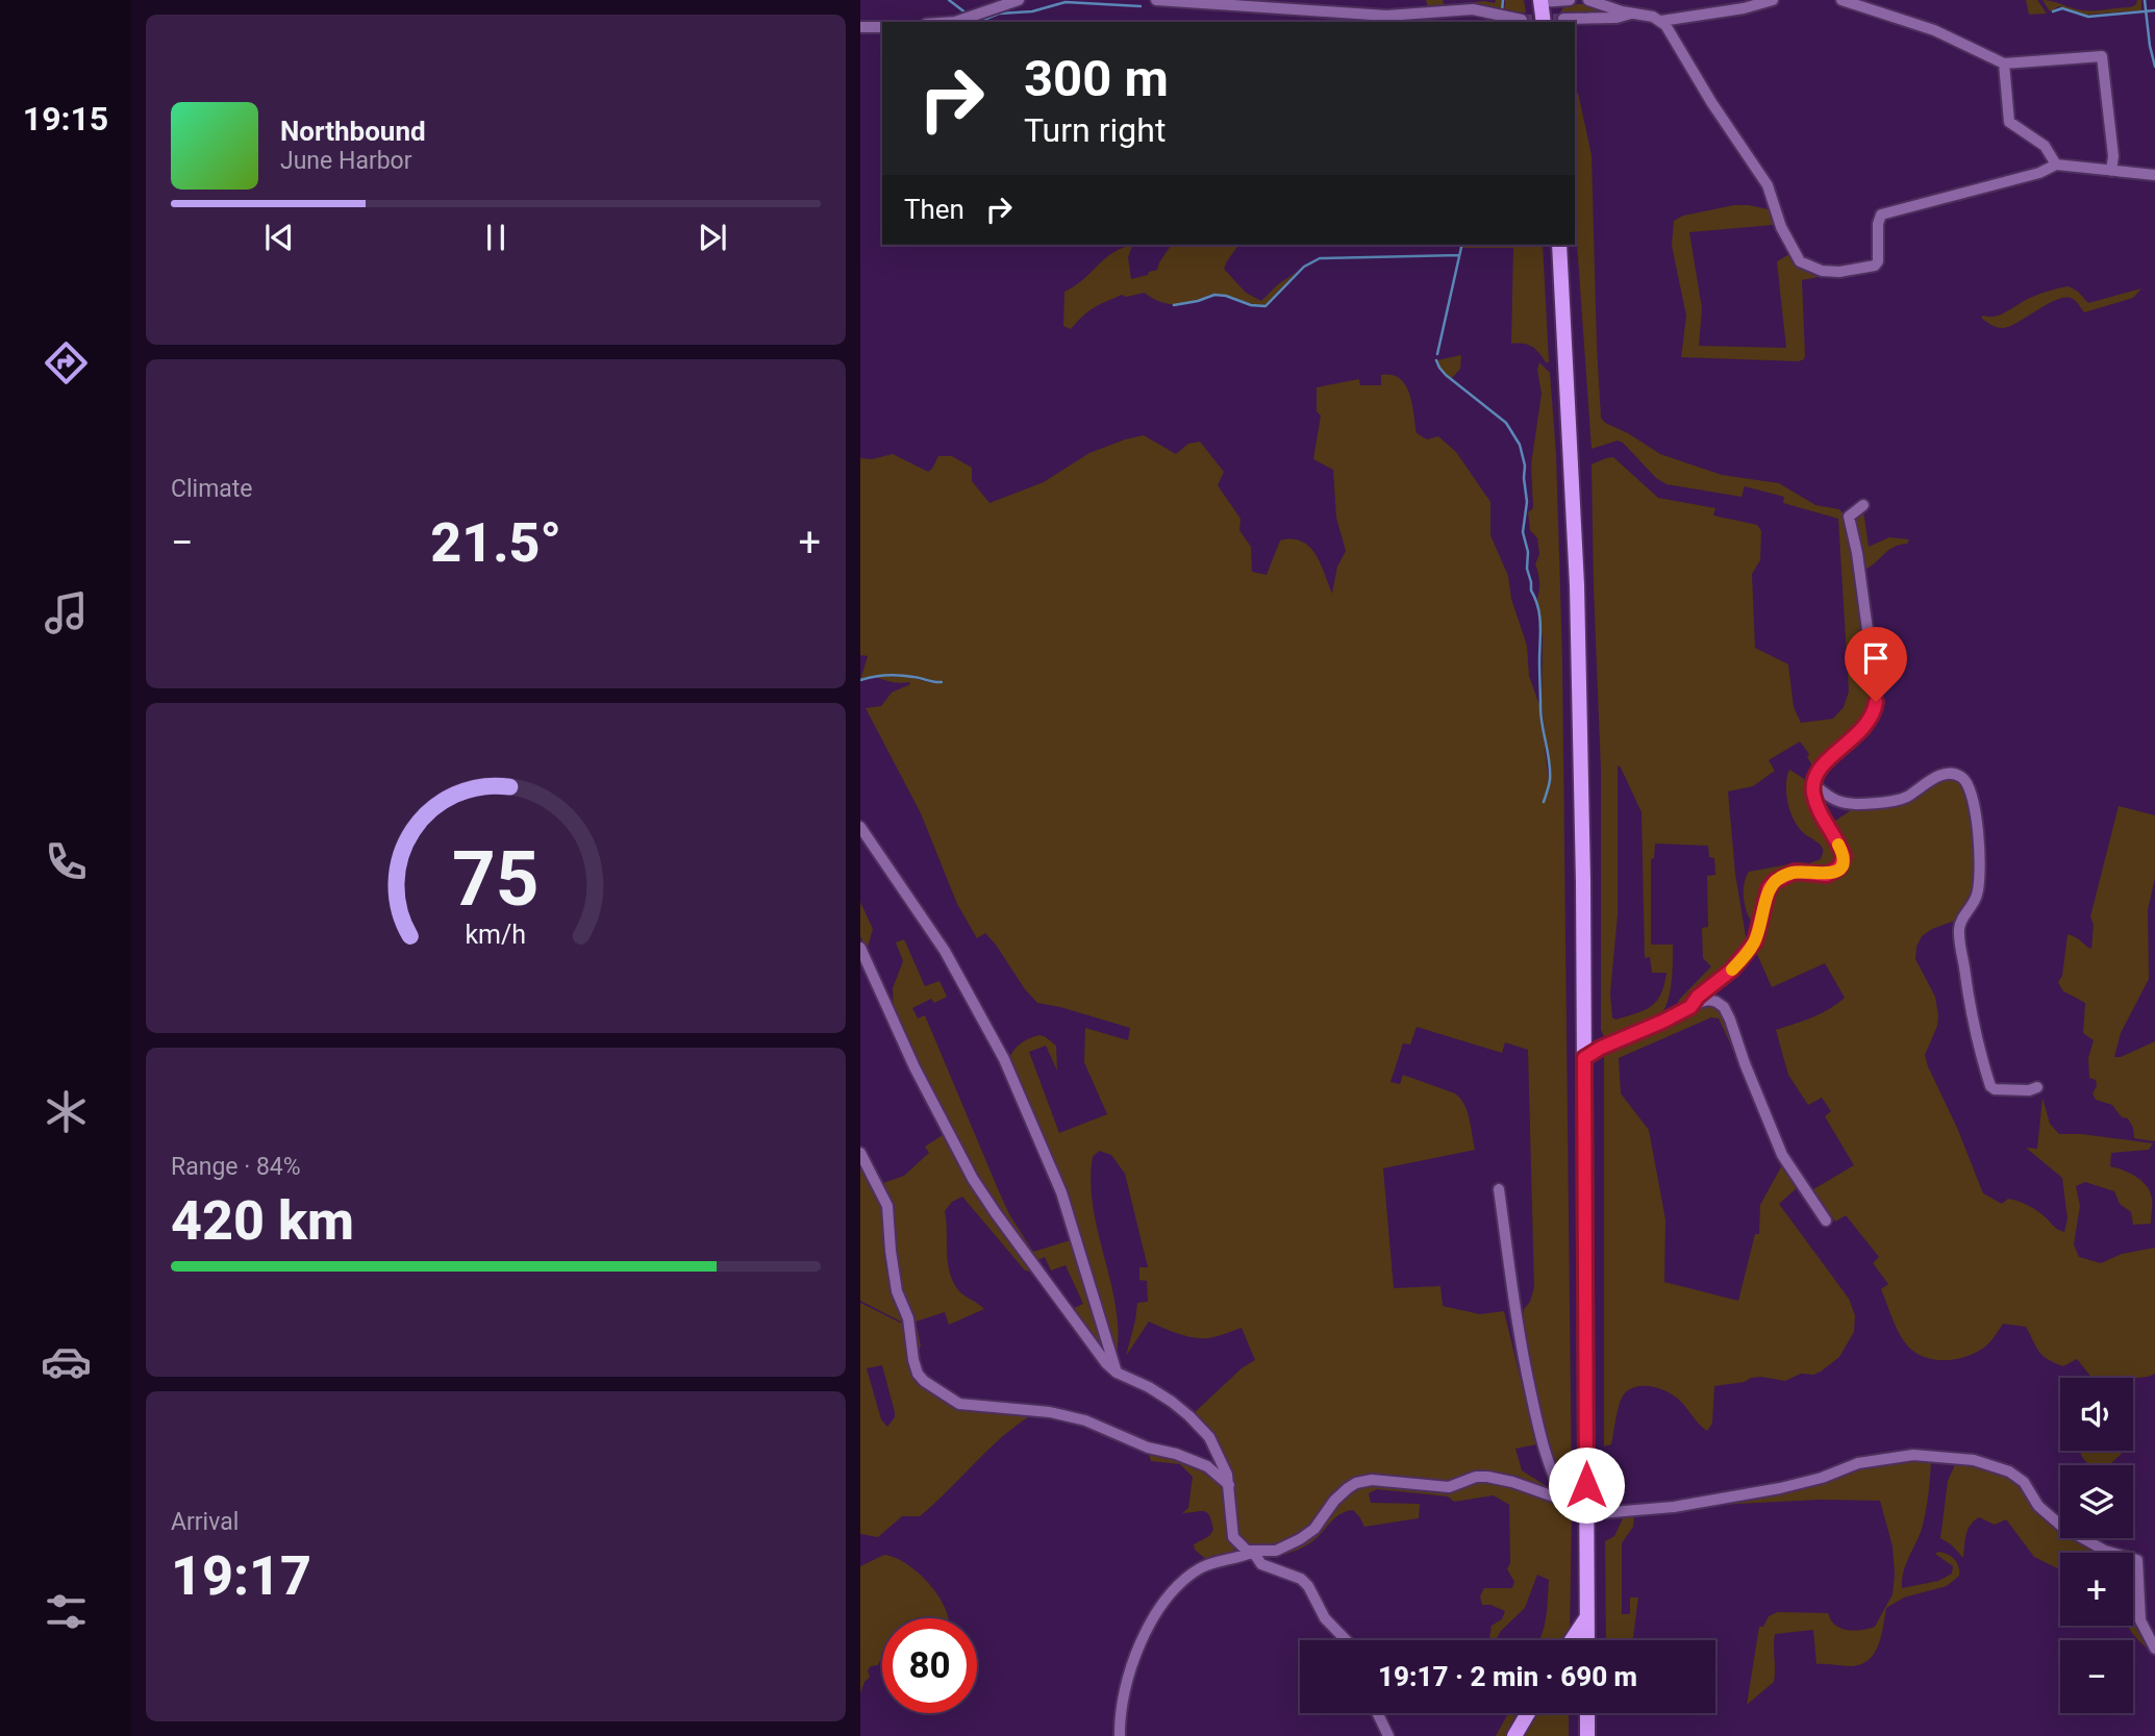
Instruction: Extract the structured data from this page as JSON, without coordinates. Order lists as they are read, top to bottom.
{
  "page": {
    "tabs": "19:15",
    "turn": ["300 m", "Turn right"],
    "song": ["Northbound", "June Harbor"],
    "then": "Then",
    "tile": [
      "Climate",
      ["Range · 84%", "420 km"],
      ["Arrival", "19:17"]
    ],
    "heat": ["−", "21.5°", "+"],
    "map_buttons": ["+", "−"],
    "limit": "80",
    "trip": "19:17 · 2 min · 690 m",
    "gauge": ["75", "km/h"]
  }
}
